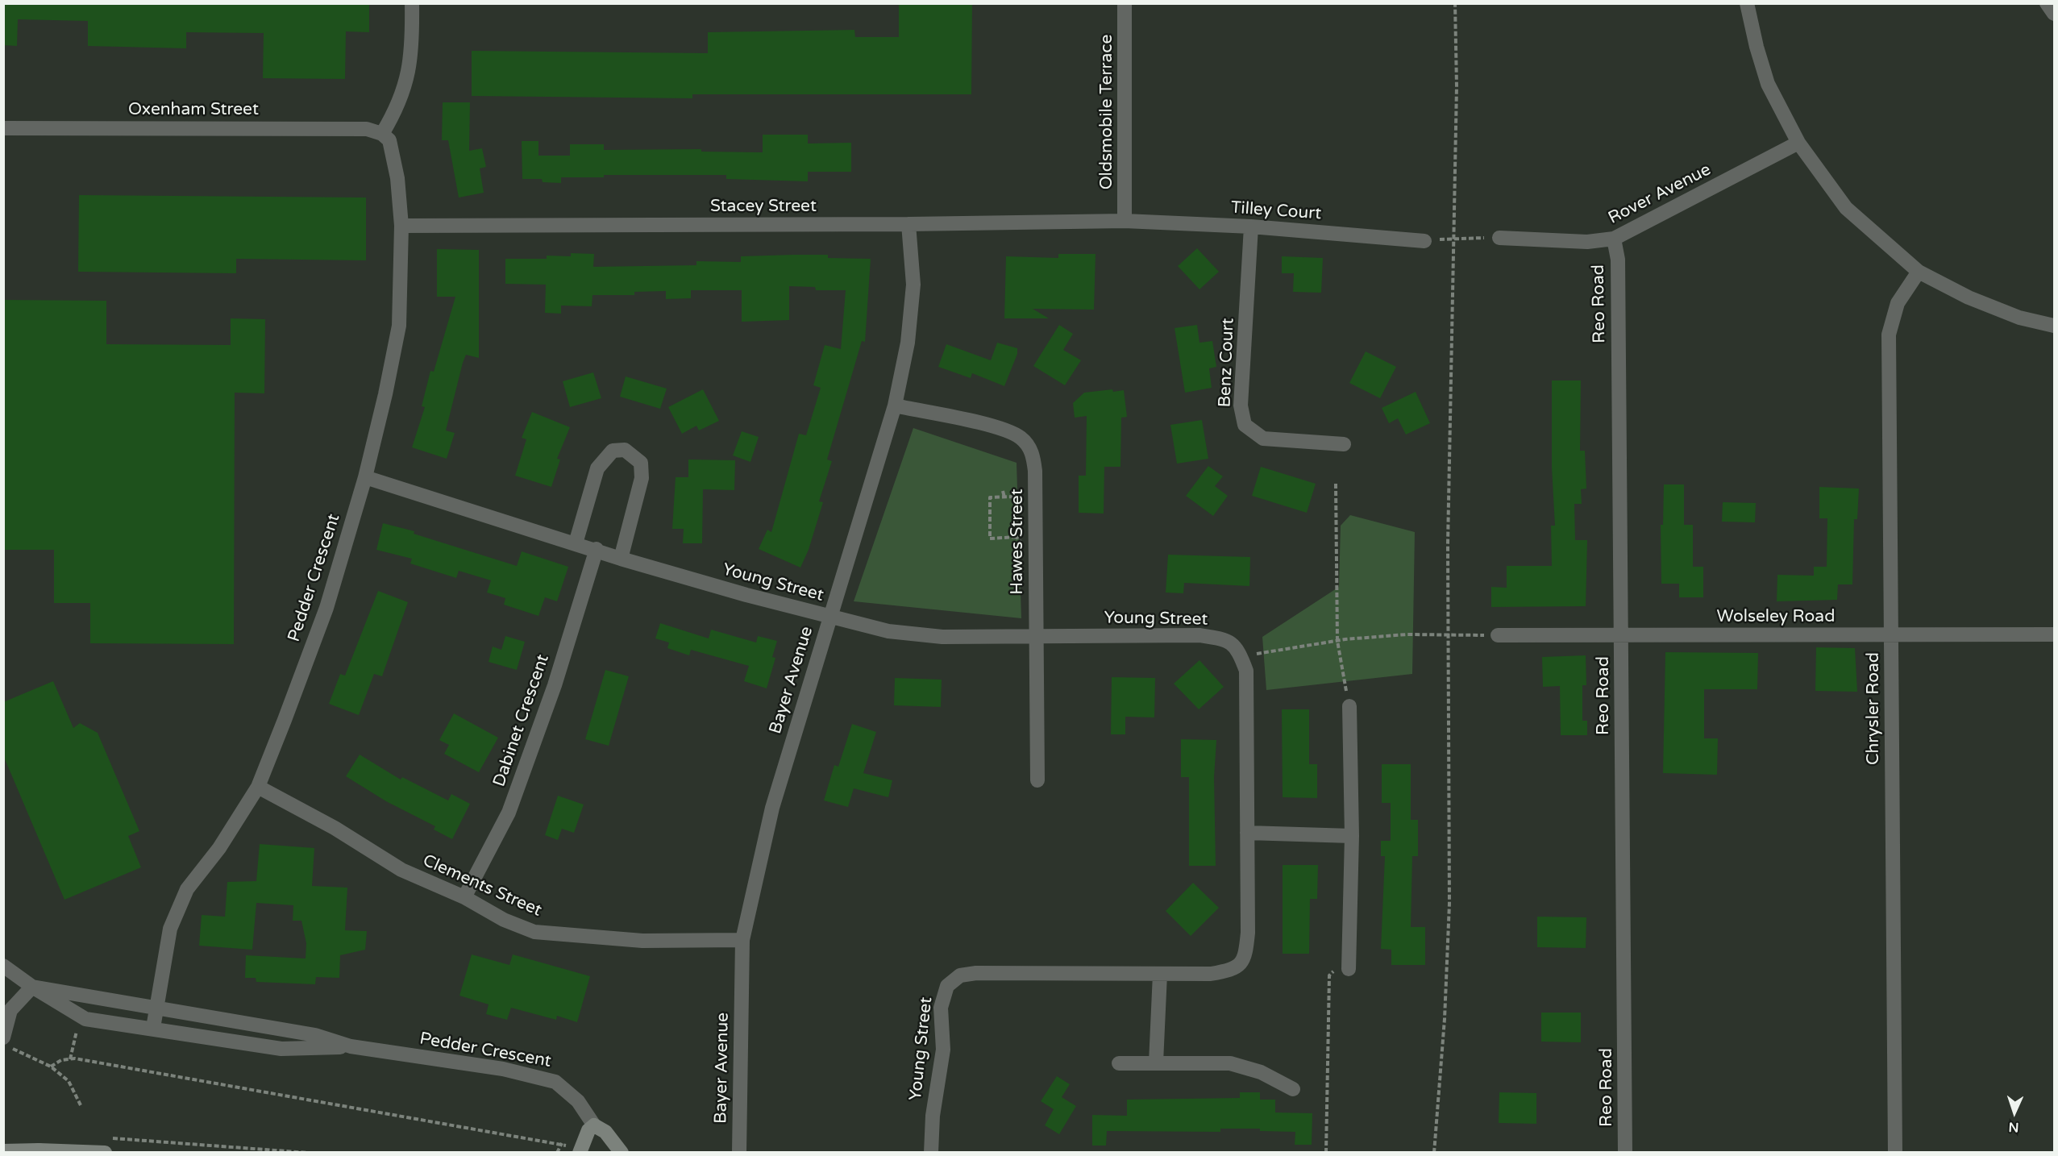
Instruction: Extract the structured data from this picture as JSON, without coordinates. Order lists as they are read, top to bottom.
{
  "streets": {
    "street": [
      "Oxenham Street",
      "Oldsmobile Terrace",
      "Rover Avenue",
      "Stacey Street",
      "Tilley Court",
      "Reo Road",
      "Benz Court",
      "Hawes Street",
      "Pedder Crescent",
      "Young Street",
      "Wolseley Road",
      "Bayer Avenue",
      "Chrysler Road",
      "Dabinet Crescent",
      "Clements Street"
    ]
  },
  "crossings": [
    ["Oxenham Street", "Pedder Crescent"],
    ["Oldsmobile Terrace", "Stacey Street"],
    ["Oldsmobile Terrace", "Tilley Court"],
    ["Rover Avenue", "Reo Road"],
    ["Stacey Street", "Tilley Court"],
    ["Stacey Street", "Pedder Crescent"],
    ["Stacey Street", "Bayer Avenue"],
    ["Tilley Court", "Benz Court"],
    ["Reo Road", "Wolseley Road"],
    ["Hawes Street", "Young Street"],
    ["Hawes Street", "Bayer Avenue"],
    ["Pedder Crescent", "Young Street"],
    ["Pedder Crescent", "Clements Street"],
    ["Young Street", "Bayer Avenue"],
    ["Young Street", "Dabinet Crescent"],
    ["Wolseley Road", "Chrysler Road"],
    ["Bayer Avenue", "Clements Street"],
    ["Dabinet Crescent", "Clements Street"]
  ],
  "north": "bottom"
}
